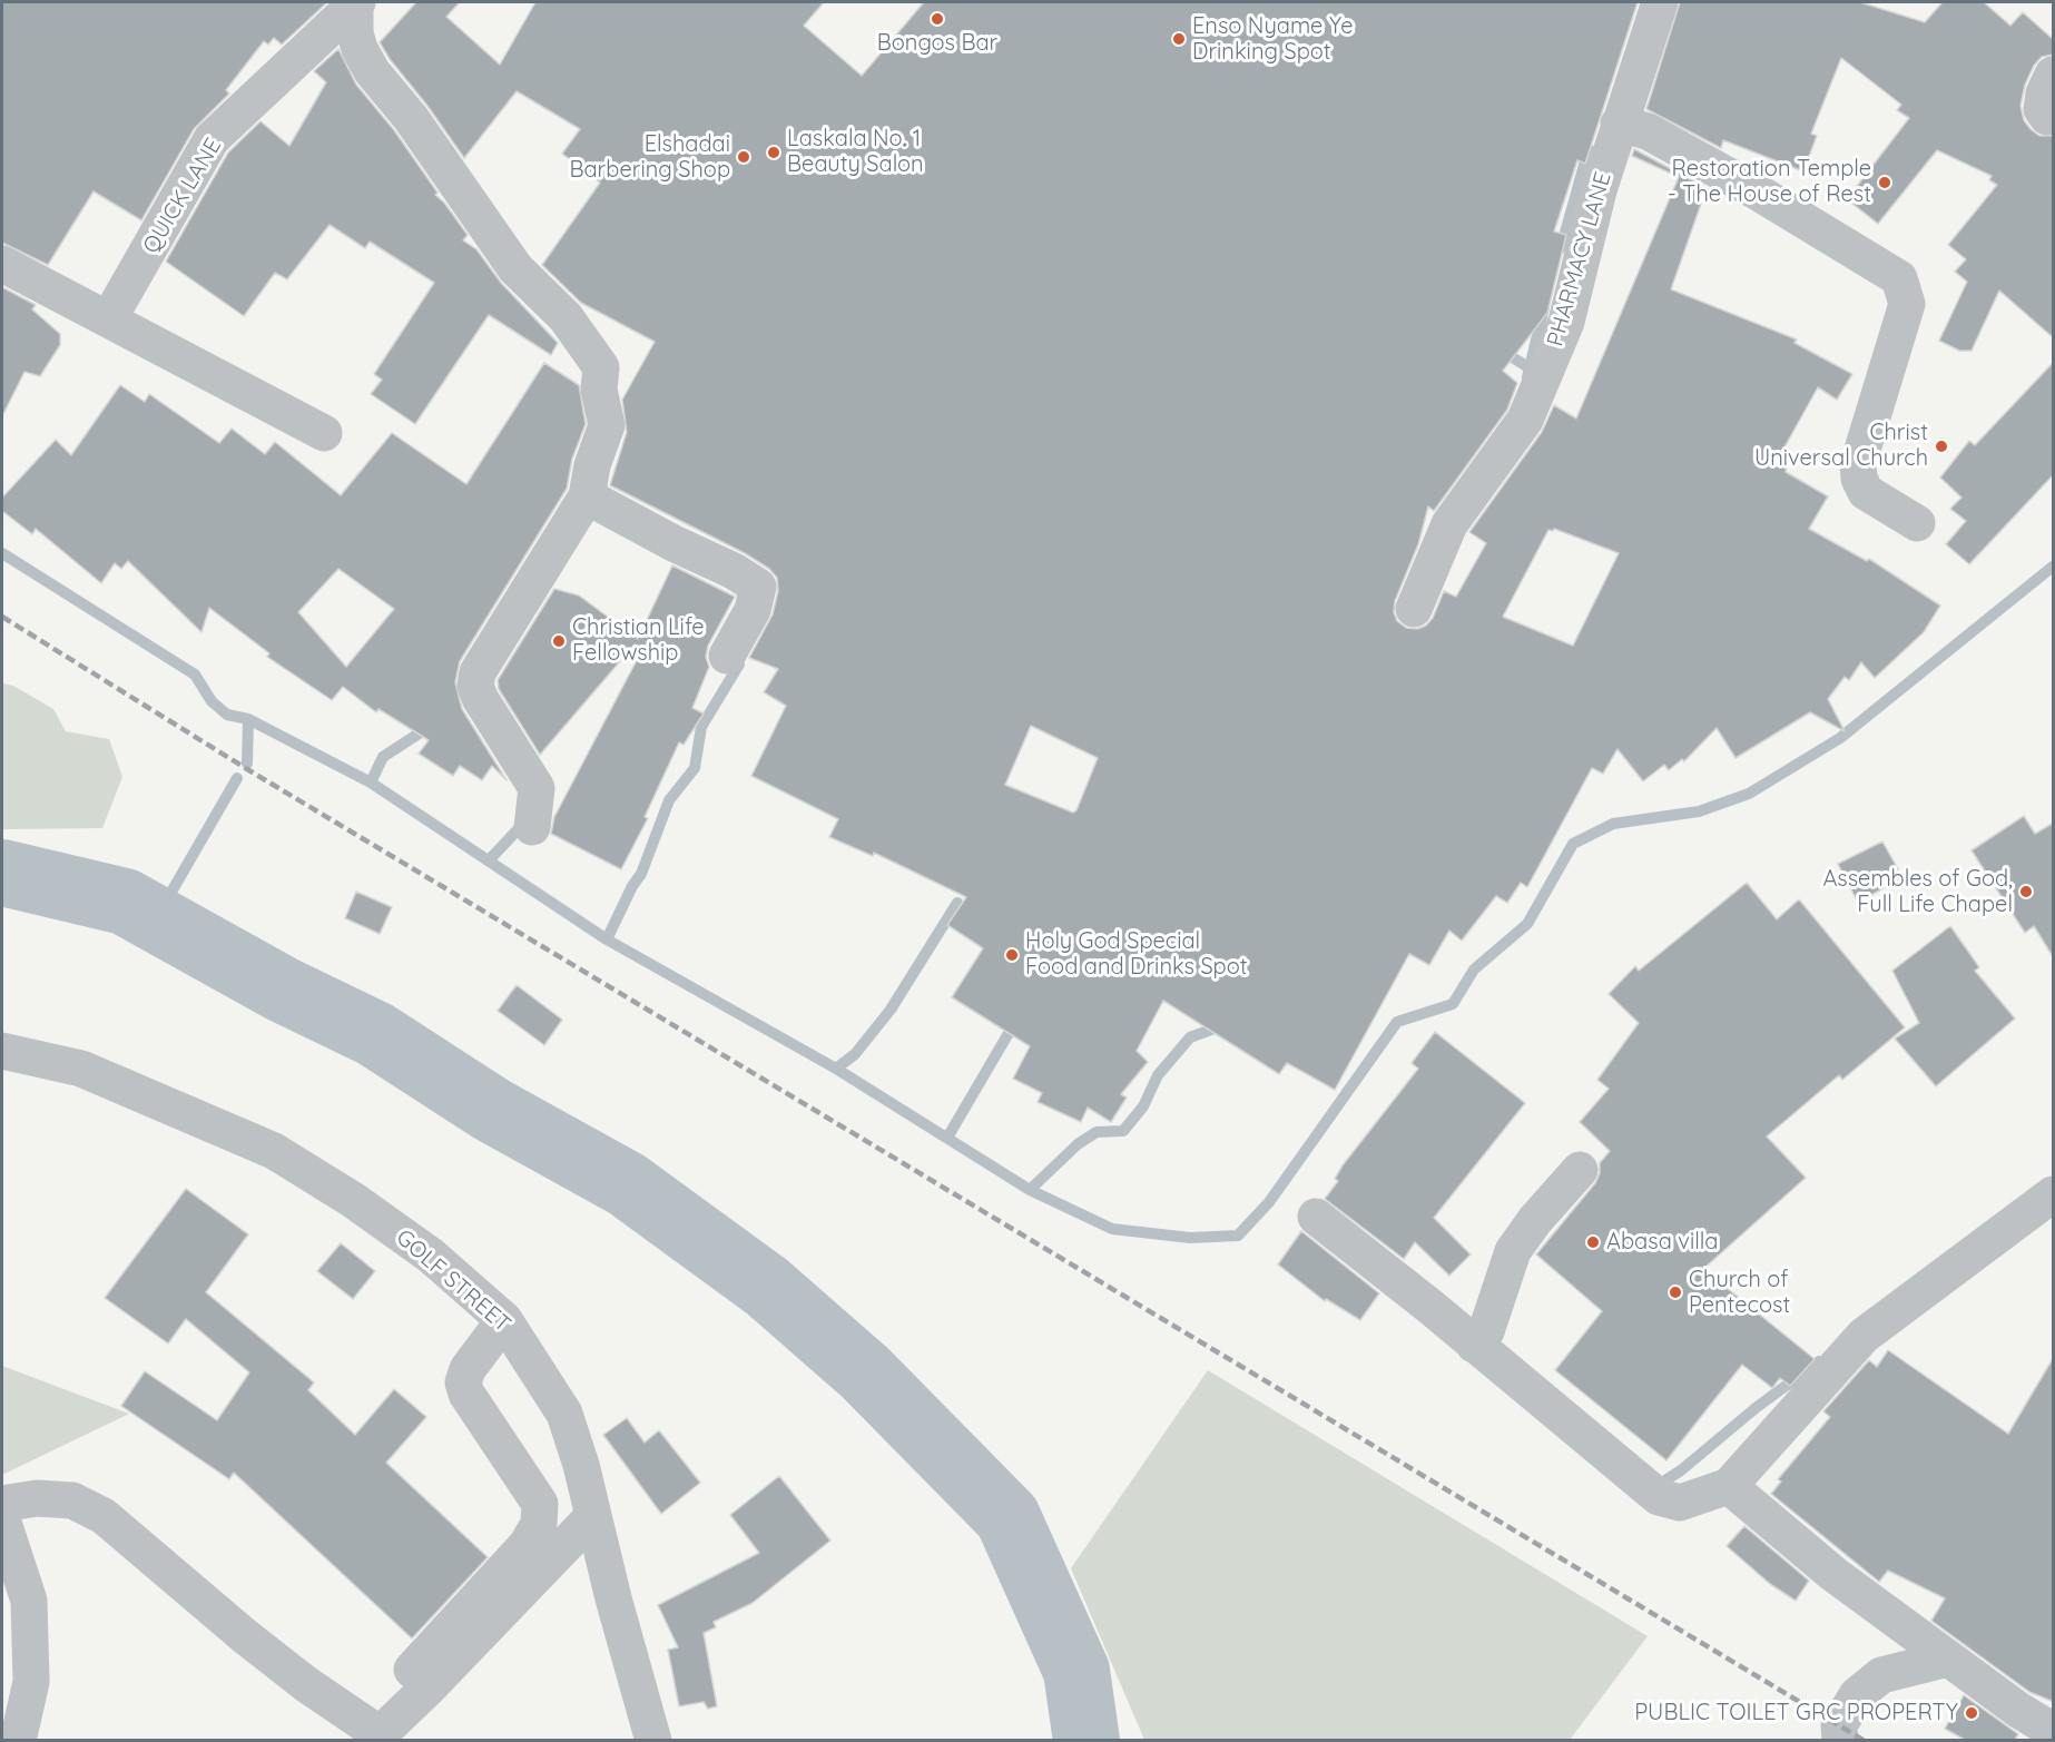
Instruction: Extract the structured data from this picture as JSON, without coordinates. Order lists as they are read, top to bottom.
{
  "streets": {
    "street": ["QUICK LANE", "PHARMACY LANE", "GOLF STREET"]
  },
  "places": [
    "Bongos Bar",
    "Enso Nyame Ye Drinking Spot",
    "Laskala No. 1 Beauty Salon",
    "Elshadai Barbering Shop",
    "Restoration Temple - The House of Rest",
    "Christ Universal Church",
    "Christian Life Fellowship",
    "Assembles of God, Full Life Chapel",
    "Holy God Special Food and Drinks Spot",
    "Abasa villa",
    "Church of Pentecost",
    "PUBLIC TOILET GRC PROPERTY"
  ]
}
